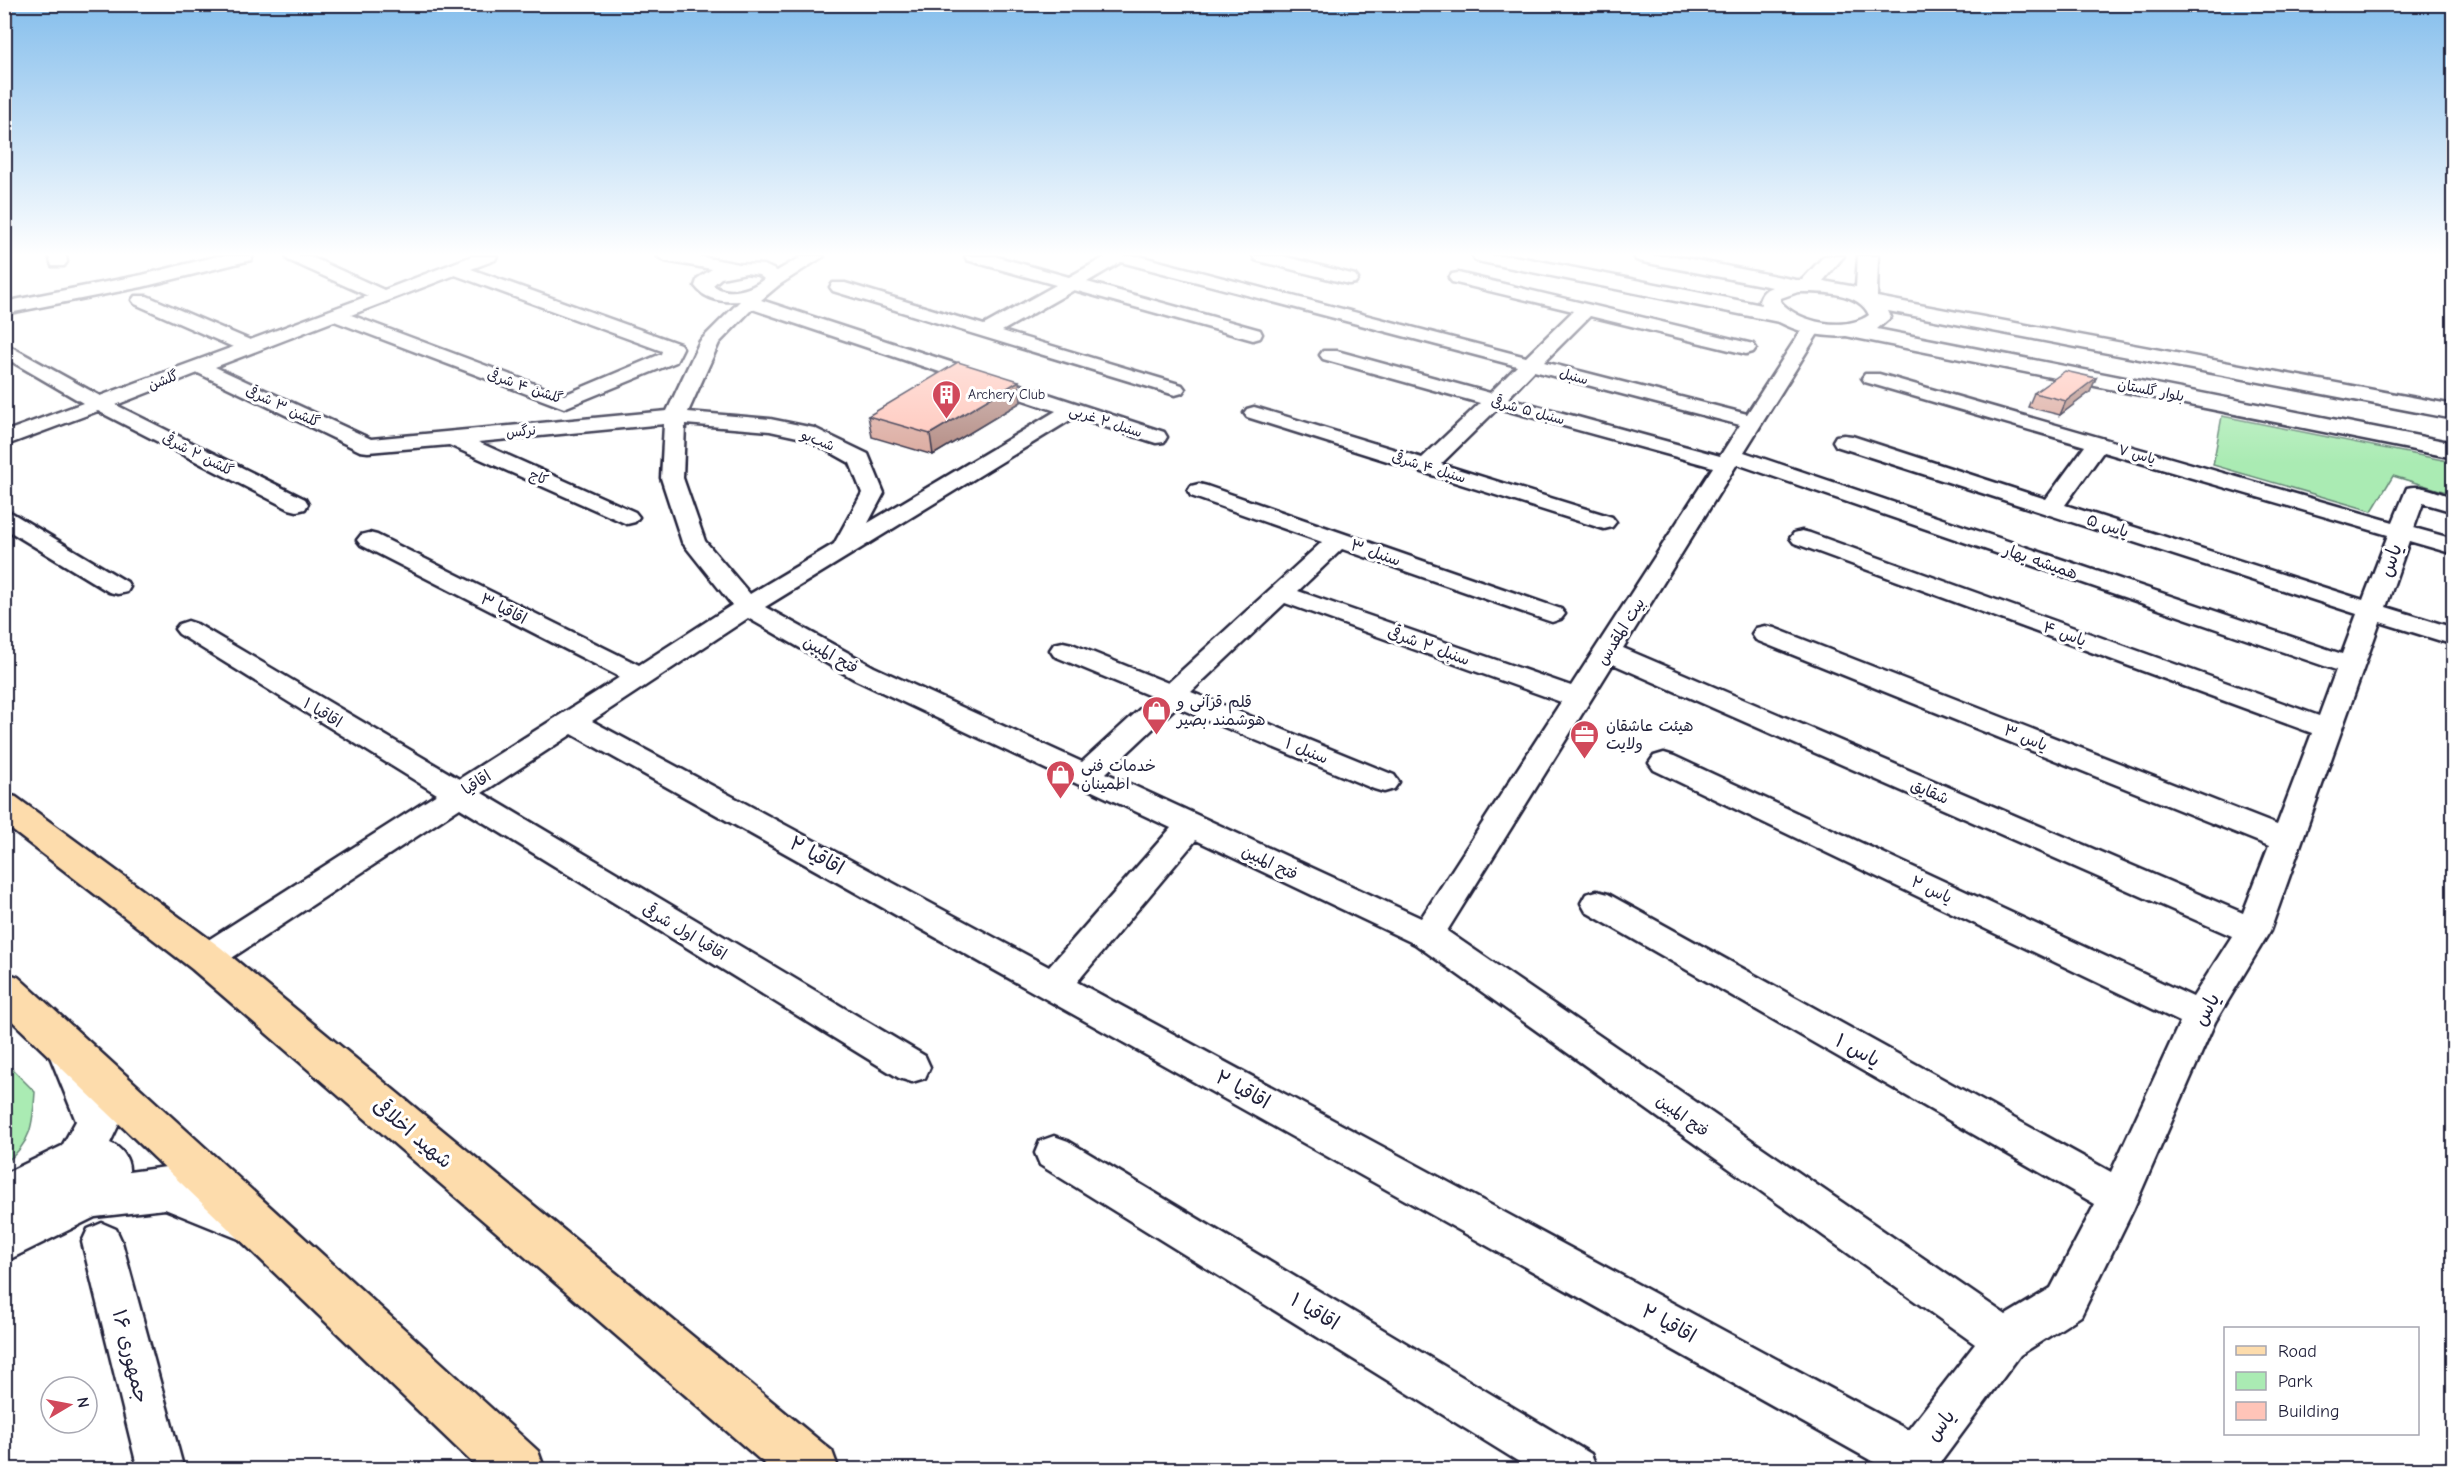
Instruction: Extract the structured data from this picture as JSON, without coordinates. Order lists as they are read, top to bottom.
{
  "streets": {
    "main road": ["بلوار گلستان", "شهید اخلاقی"],
    "street": [
      "سنبل",
      "گلشن",
      "گلشن ۴ شرقی",
      "گلشن ۳ شرقی",
      "سنبل ۵ شرقی",
      "سنبل ۲ غربی",
      "نرگس",
      "شب‌بو",
      "گلشن ۲ شرقی",
      "یاس ۷",
      "سنبل ۴ شرقی",
      "کاج",
      "یاس ۵",
      "سنبل ۳",
      "یاس",
      "همیشه بهار",
      "اقاقیا ۳",
      "بیت المقدس",
      "یاس ۴",
      "سنبل ۲ شرقی",
      "فتح المبین",
      "اقاقیا ۱",
      "یاس ۳",
      "سنبل ۱",
      "اقاقیا",
      "شقایق",
      "اقاقیا ۲",
      "یاس ۲",
      "اقاقیا اول شرقی",
      "یاس ۱",
      "جمهوری ۱۶"
    ]
  },
  "crossings": [
    ["سنبل", "بیت المقدس"],
    ["گلشن", "گلشن ۳ شرقی"],
    ["گلشن", "گلشن ۲ شرقی"],
    ["بلوار گلستان", "بیت المقدس"],
    ["گلشن ۳ شرقی", "نرگس"],
    ["سنبل ۵ شرقی", "همیشه بهار"],
    ["سنبل ۵ شرقی", "بیت المقدس"],
    ["سنبل ۲ غربی", "اقاقیا"],
    ["نرگس", "شب‌بو"],
    ["نرگس", "کاج"],
    ["نرگس", "فتح المبین"],
    ["شب‌بو", "فتح المبین"],
    ["شب‌بو", "اقاقیا"],
    ["یاس ۷", "یاس"],
    ["یاس ۵", "یاس"],
    ["یاس", "همیشه بهار"],
    ["یاس", "یاس ۴"],
    ["یاس", "فتح المبین"],
    ["یاس", "یاس ۳"],
    ["یاس", "شقایق"],
    ["یاس", "اقاقیا ۲"],
    ["یاس", "یاس ۲"],
    ["یاس", "یاس ۱"],
    ["همیشه بهار", "بیت المقدس"],
    ["اقاقیا ۳", "اقاقیا"],
    ["بیت المقدس", "سنبل ۲ شرقی"],
    ["بیت المقدس", "فتح المبین"],
    ["بیت المقدس", "شقایق"],
    ["فتح المبین", "اقاقیا"],
    ["اقاقیا ۱", "اقاقیا"],
    ["اقاقیا ۱", "اقاقیا اول شرقی"],
    ["اقاقیا", "اقاقیا ۲"],
    ["اقاقیا", "اقاقیا اول شرقی"],
    ["اقاقیا", "شهید اخلاقی"]
  ],
  "places": {
    "building": ["Archery Club"],
    "shop": ["قلم قرآنی و هوشمند بصیر", "خدمات فنی اطمینان"],
    "office": ["هیئت عاشقان ولایت"]
  },
  "legend": ["Road", "Park", "Building"],
  "north": "right"
}
